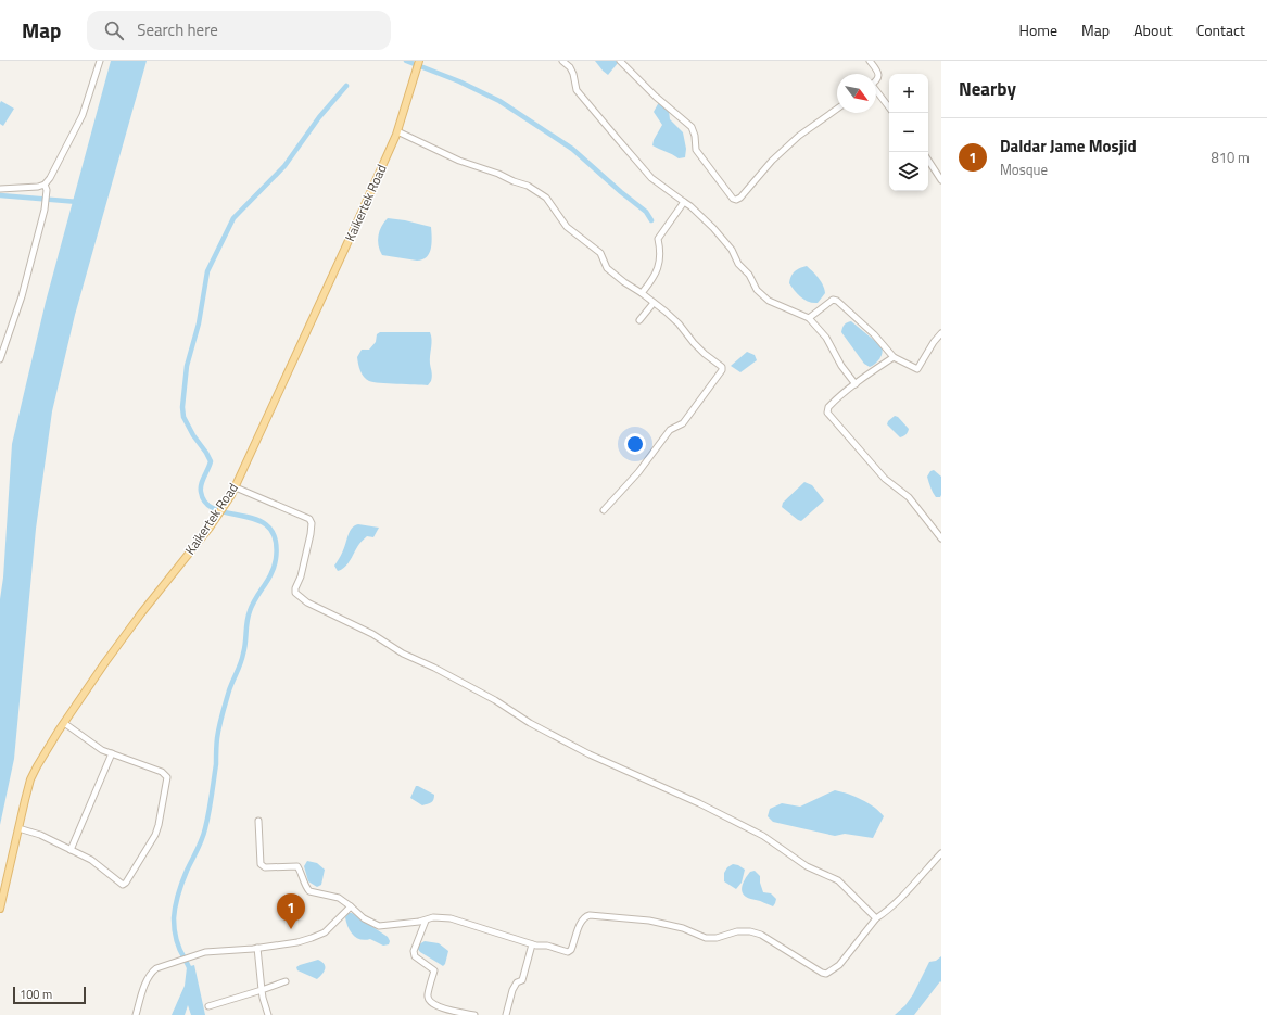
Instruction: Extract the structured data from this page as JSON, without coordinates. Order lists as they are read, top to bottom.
{
  "streets": {
    "main road": ["Kaikertek Road"]
  },
  "scale_bar": "100 m",
  "north": "bottom right",
  "page": {
    "header": "Map",
    "search": "Search here",
    "nav": [
      "Home",
      "Map",
      "About",
      "Contact"
    ],
    "heading": "Nearby",
    "map_buttons": ["+", "−"],
    "list": [
      {
        "mark": "1",
        "name": "Daldar Jame Mosjid",
        "note": "Mosque",
        "value": "810 m"
      }
    ],
    "pins": "1",
    "scale": "100 m"
  }
}
